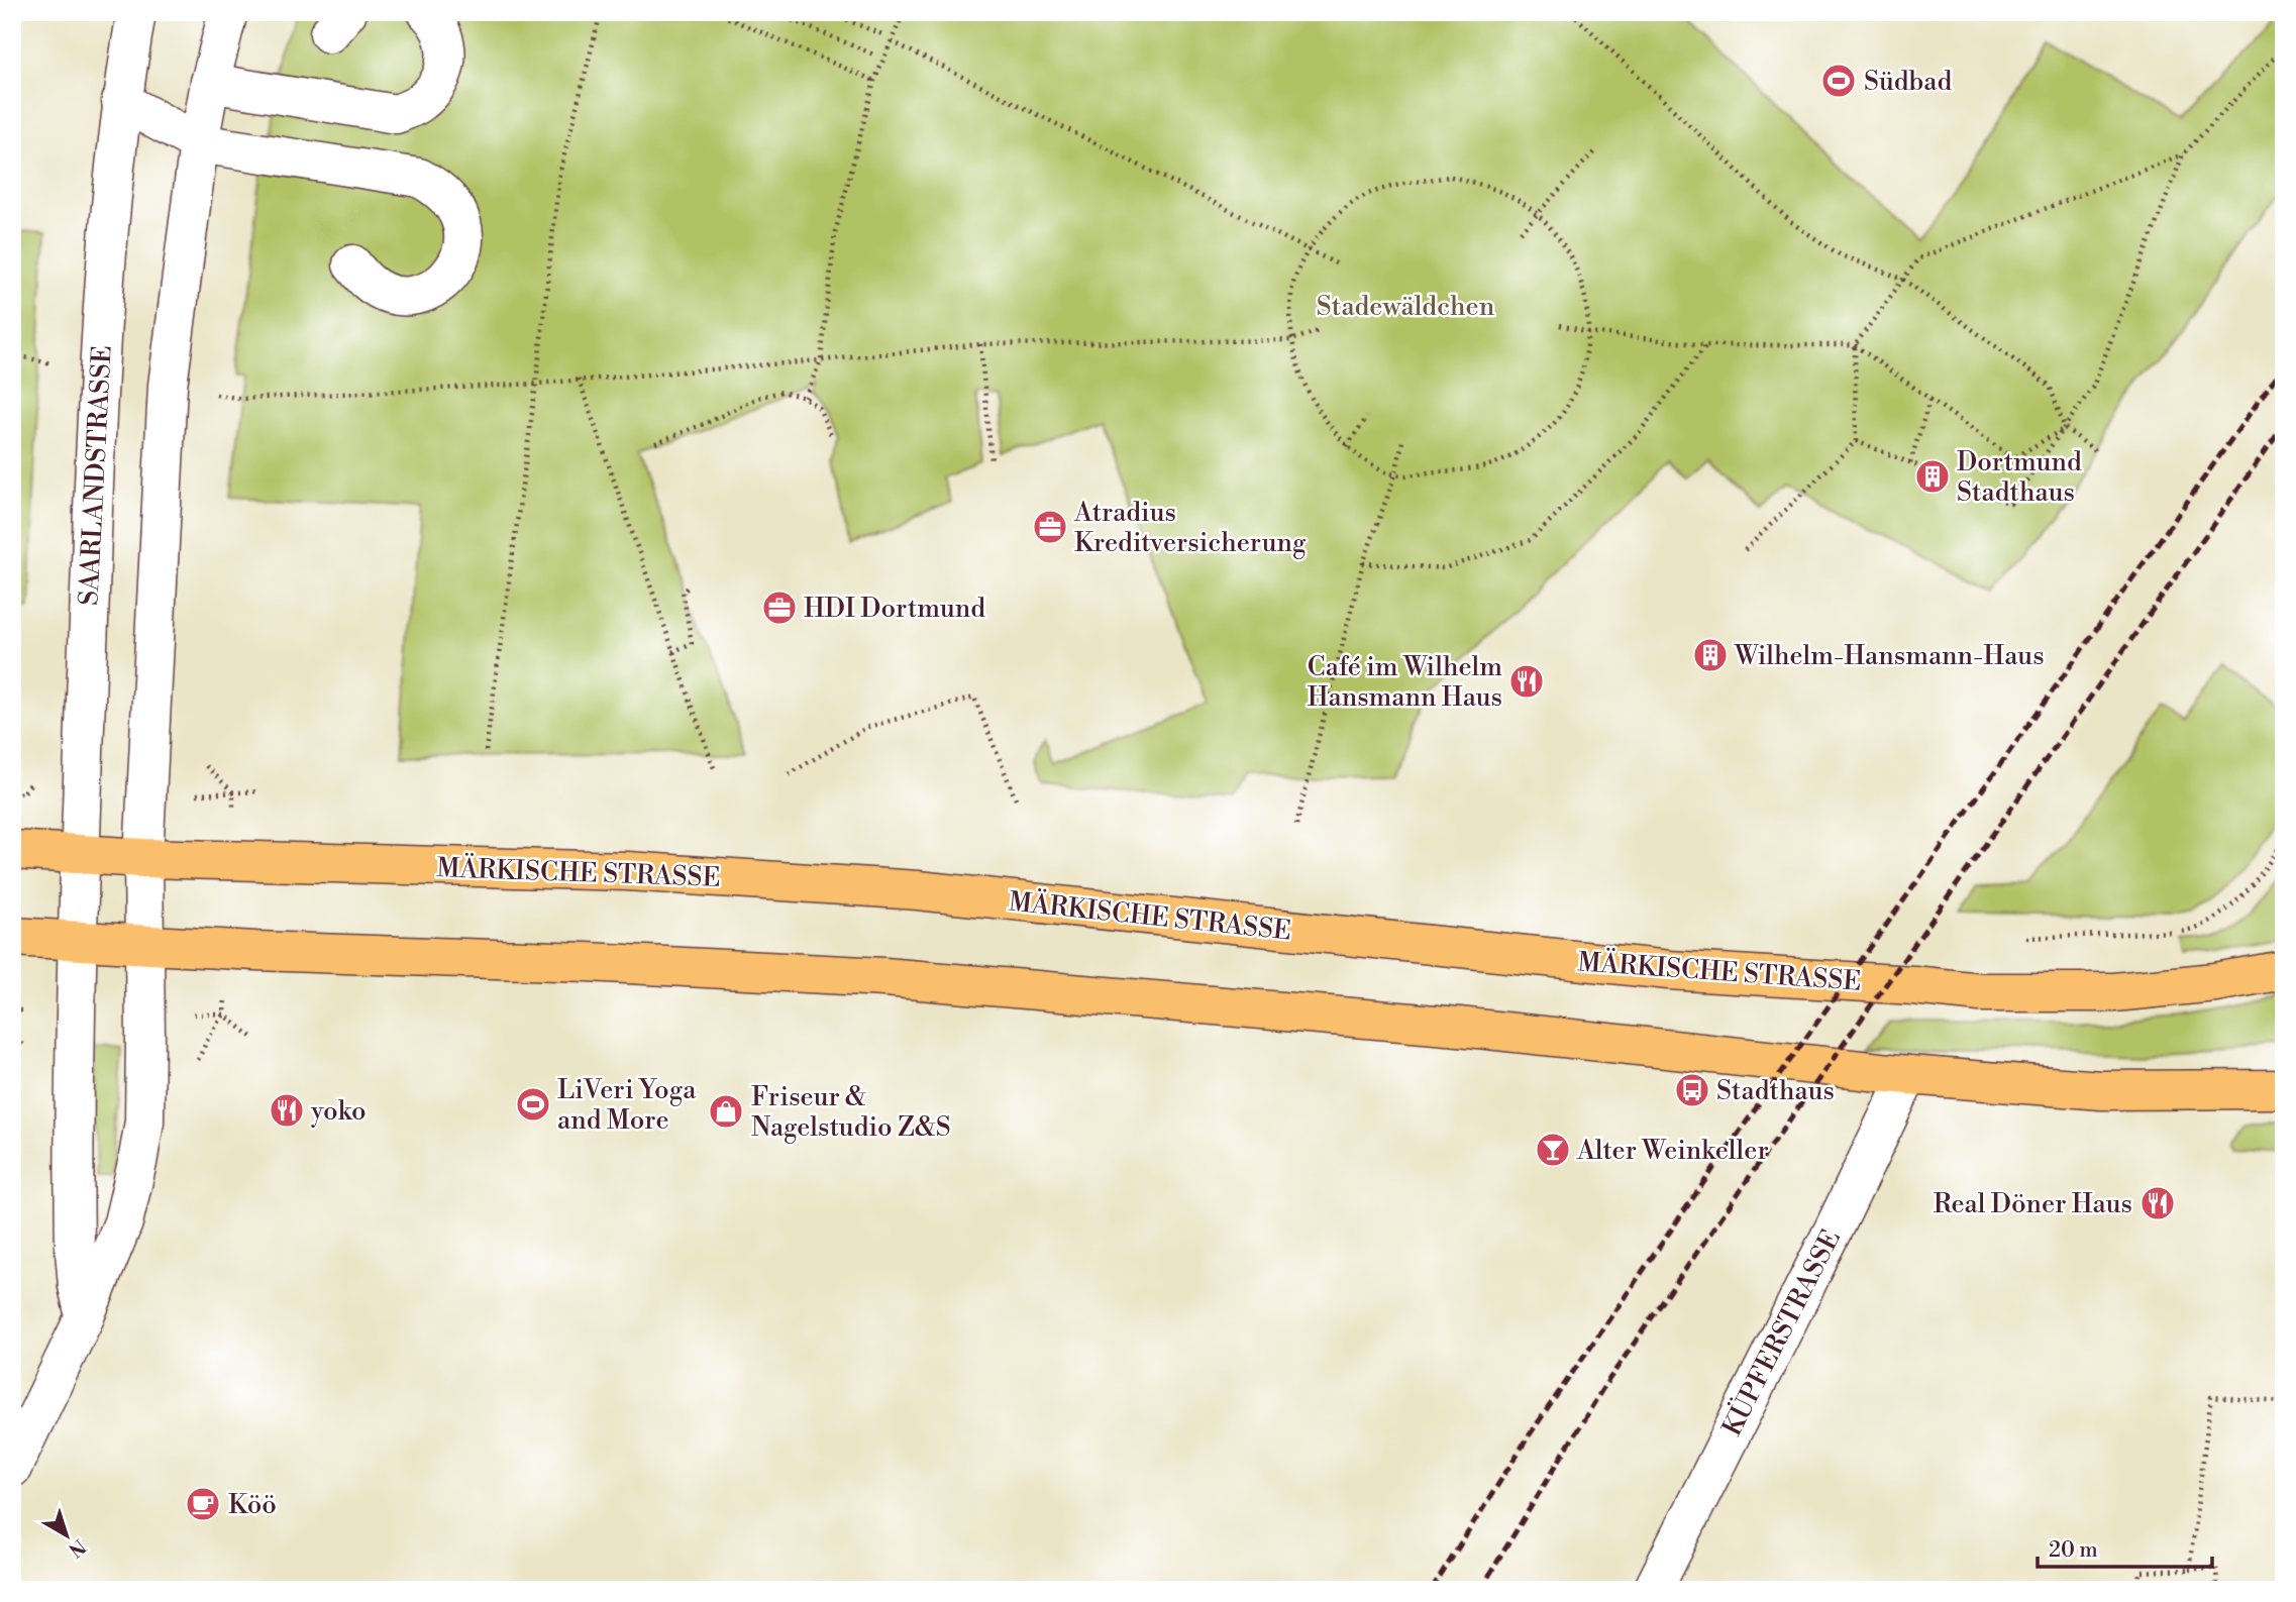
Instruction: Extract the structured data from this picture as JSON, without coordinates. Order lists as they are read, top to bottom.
{
  "streets": {
    "main road": ["MÄRKISCHE STRASSE"],
    "street": ["SAARLANDSTRASSE", "KÜPFERSTRASSE"]
  },
  "crossings": [
    ["SAARLANDSTRASSE", "MÄRKISCHE STRASSE"]
  ],
  "parks": ["Stadewäldchen"],
  "places": {
    "sports": ["Südbad", "LiVeri Yoga and More"],
    "building": ["Dortmund Stadthaus", "Wilhelm-Hansmann-Haus"],
    "office": ["Atradius Kreditversicherung", "HDI Dortmund"],
    "restaurant": ["Café im Wilhelm Hansmann Haus", "yoko", "Real Döner Haus"],
    "bus stop": ["Stadthaus"],
    "shop": ["Friseur & Nagelstudio Z&S"],
    "bar": ["Alter Weinkeller"],
    "cafe": ["Köö"]
  },
  "scale_bar": "20 m",
  "north": "bottom right"
}
